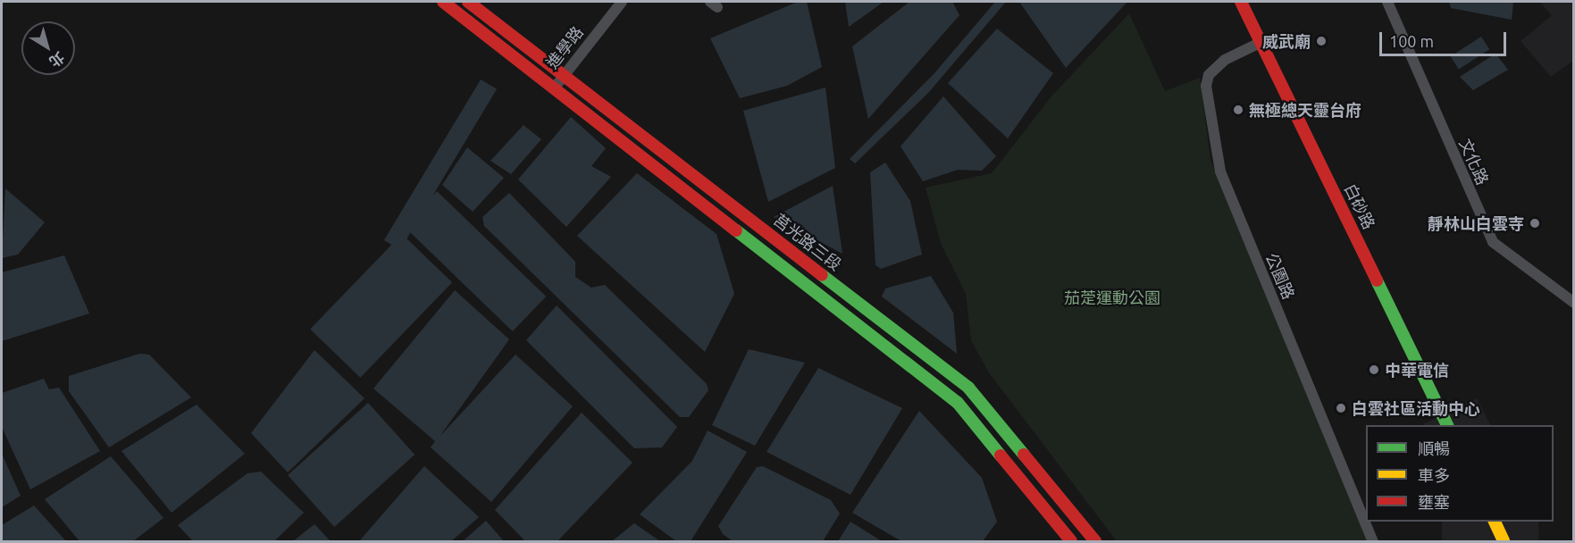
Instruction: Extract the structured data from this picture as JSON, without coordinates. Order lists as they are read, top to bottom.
{
  "streets": {
    "street": [
      "進學路",
      "文化路",
      "白砂路",
      "莒光路三段",
      "公園路"
    ]
  },
  "crossings": [
    ["進學路", "莒光路三段"],
    ["白砂路", "公園路"]
  ],
  "parks": ["茄萣運動公園"],
  "places": [
    "威武廟",
    "無極總天靈台府",
    "靜林山白雲寺",
    "中華電信",
    "白雲社區活動中心"
  ],
  "legend": ["順暢", "車多", "壅塞"],
  "scale_bar": "100 m",
  "north": "bottom right"
}
